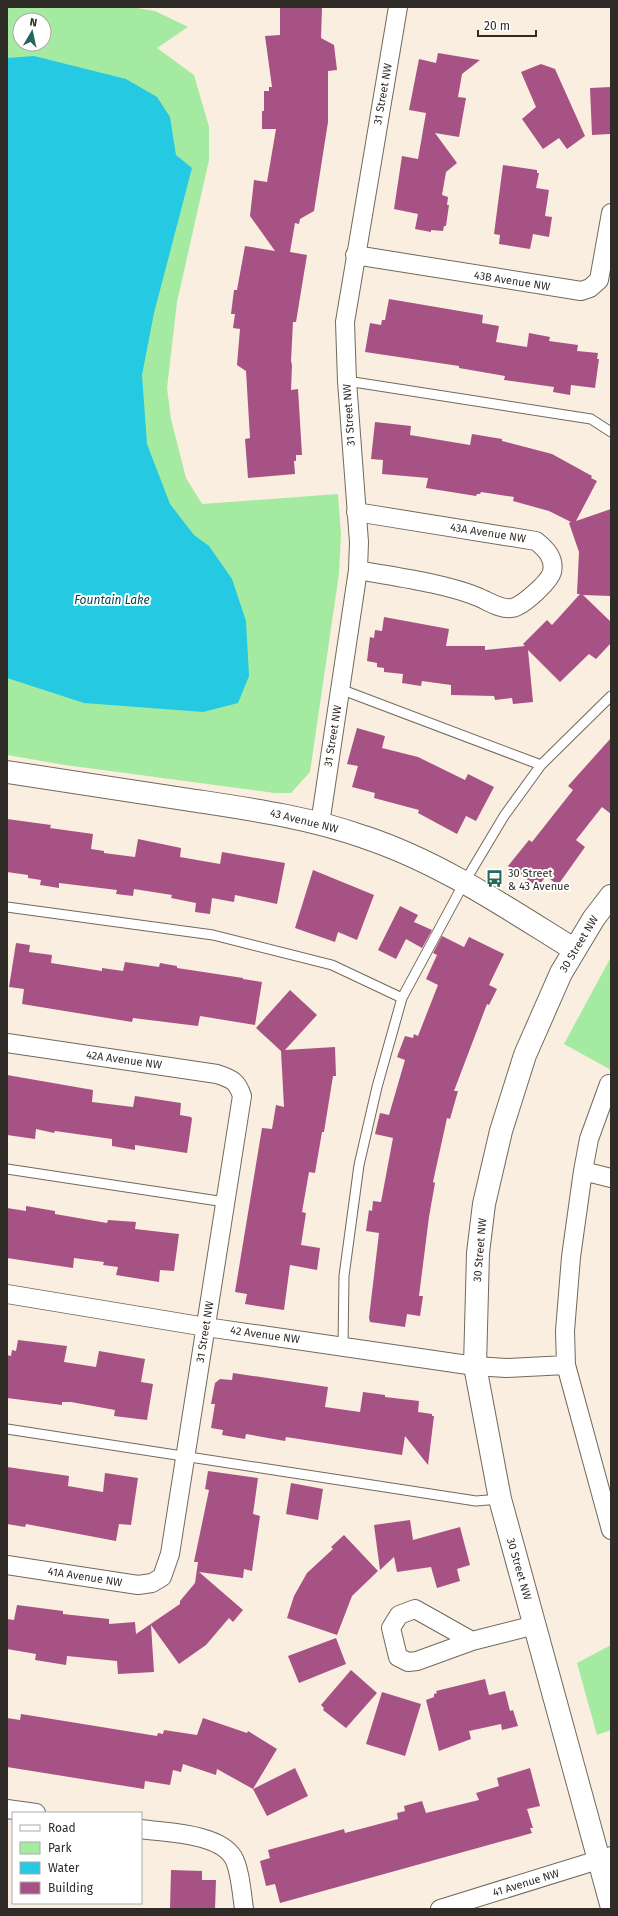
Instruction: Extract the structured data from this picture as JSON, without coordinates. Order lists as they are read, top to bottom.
{
  "streets": {
    "street": [
      "31 Street NW",
      "43B Avenue NW",
      "43A Avenue NW",
      "43 Avenue NW",
      "30 Street NW",
      "42A Avenue NW",
      "42 Avenue NW",
      "41A Avenue NW",
      "41 Avenue NW"
    ]
  },
  "crossings": [
    ["31 Street NW", "43B Avenue NW"],
    ["31 Street NW", "43A Avenue NW"],
    ["31 Street NW", "43 Avenue NW"],
    ["31 Street NW", "42A Avenue NW"],
    ["31 Street NW", "42 Avenue NW"],
    ["31 Street NW", "41A Avenue NW"],
    ["43 Avenue NW", "30 Street NW"],
    ["30 Street NW", "42 Avenue NW"],
    ["30 Street NW", "41 Avenue NW"]
  ],
  "water": ["Fountain Lake"],
  "places": {
    "bus stop": ["30 Street & 43 Avenue"]
  },
  "legend": [
    "Road",
    "Park",
    "Water",
    "Building"
  ],
  "scale_bar": "20 m",
  "north": "top"
}
